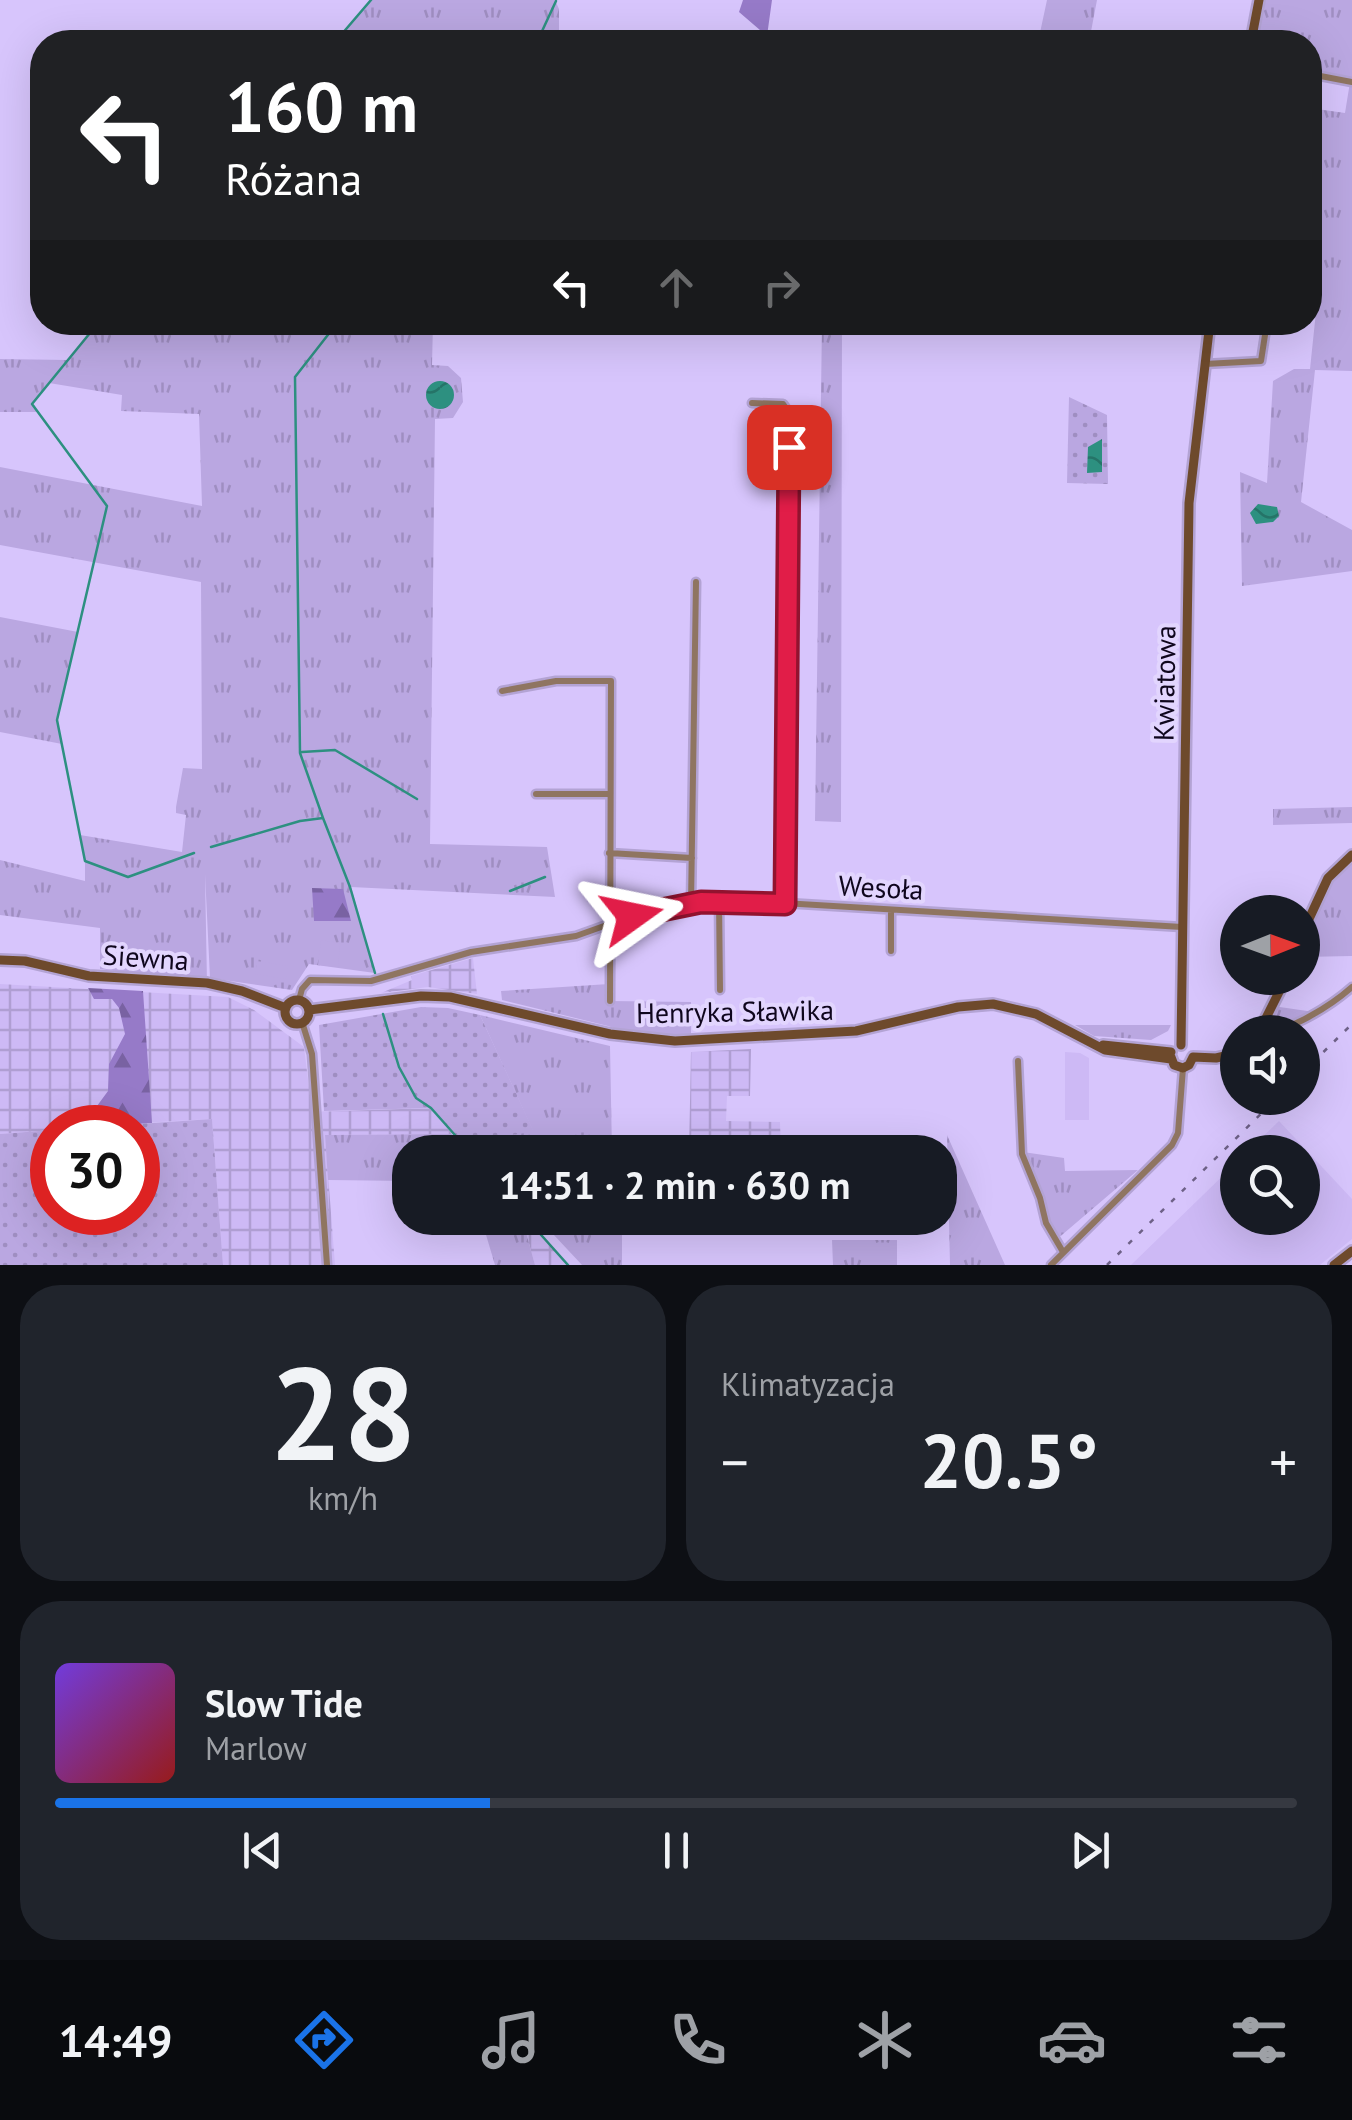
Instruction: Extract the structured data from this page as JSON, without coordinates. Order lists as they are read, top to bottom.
{
  "streets": {
    "main road": ["Kwiatowa", "Siewna", "Henryka Sławika"],
    "street": ["Wesoła"]
  },
  "crossings": [
    ["Kwiatowa", "Wesoła"],
    ["Kwiatowa", "Henryka Sławika"],
    ["Wesoła", "Siewna"],
    ["Wesoła", "Henryka Sławika"],
    ["Siewna", "Henryka Sławika"]
  ],
  "north": "right",
  "page": {
    "turn": ["160 m", "Różana"],
    "limit": "30",
    "trip": "14:51 · 2 min · 630 m",
    "tile": [
      ["28", "km/h"],
      "Klimatyzacja"
    ],
    "heat": ["−", "20.5°", "+"],
    "song": ["Slow Tide", "Marlow"],
    "tabs": "14:49"
  }
}
